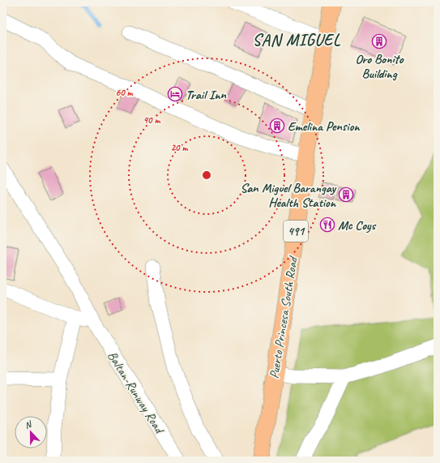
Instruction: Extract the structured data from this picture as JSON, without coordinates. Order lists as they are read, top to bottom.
{
  "streets": {
    "main road": ["491", "Puerto Princesa South Road"],
    "street": ["Baltan-Runway Road"]
  },
  "districts": ["SAN MIGUEL"],
  "places": {
    "building": ["Oro Bonito Building", "Emelina Pension", "San Miguel Barangay Health Station"],
    "hotel": ["Trail Inn"],
    "restaurant": ["Mc Coys"]
  },
  "north": "top",
  "rings": ["60 m", "40 m", "20 m"]
}
